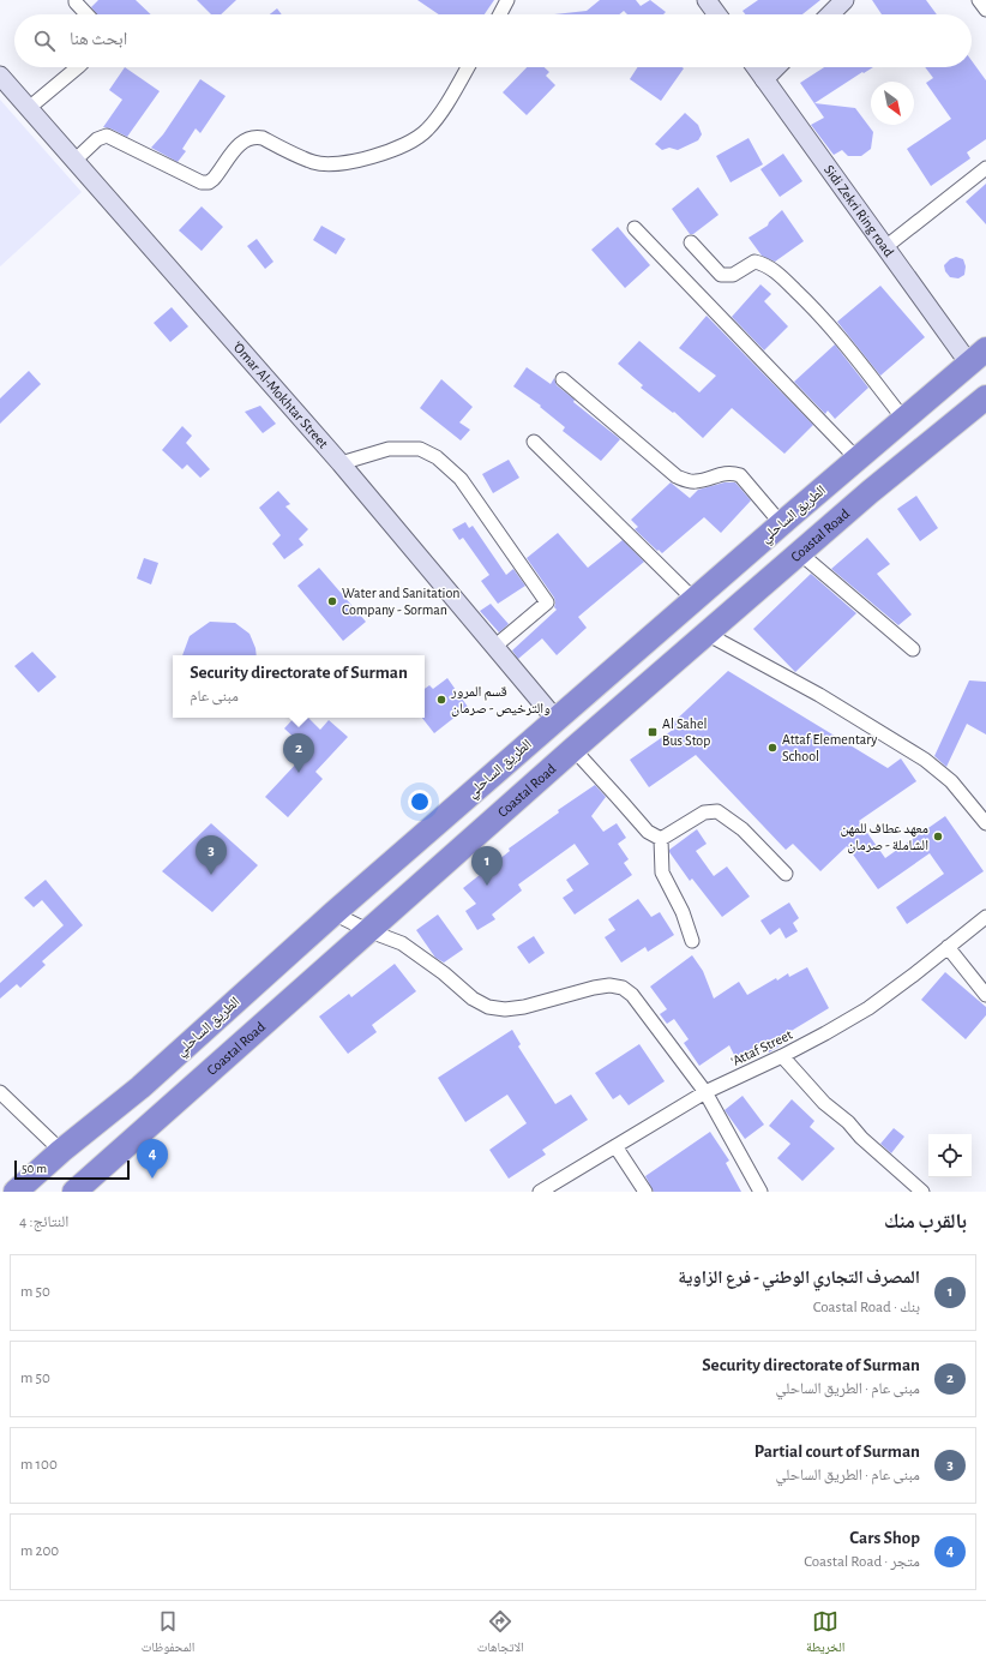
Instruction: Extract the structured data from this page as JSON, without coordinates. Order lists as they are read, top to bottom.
{
  "streets": {
    "highway": ["الطريق الساحلي", "Coastal Road"],
    "street": ["Sidi Zekri Ring road", "‘Omar Al-Mokhtar Street", "‘Attaf Street"]
  },
  "crossings": [
    ["Sidi Zekri Ring road", "الطريق الساحلي"],
    ["‘Omar Al-Mokhtar Street", "الطريق الساحلي"]
  ],
  "places": {
    "other": [
      "Water and Sanitation Company - Sorman",
      "قسم المرور والترخيص - صرمان",
      "Attaf Elementary School",
      "معهد عطاف للمهن الشاملة - صرمان"
    ],
    "transit": ["Al Sahel Bus Stop"]
  },
  "scale_bar": "50 m",
  "north": "bottom right",
  "page": {
    "search": "ابحث هنا",
    "popup": ["Security directorate of Surman", "مبنى عام"],
    "pins": [
      "2",
      "3",
      "1",
      "4"
    ],
    "scale": "50 m",
    "heading": ["بالقرب منك", "النتائج: 4"],
    "list": [
      {
        "mark": "1",
        "name": "المصرف التجاري الوطني - فرع الزاوية",
        "note": "بنك · Coastal Road",
        "value": "50 m"
      },
      {
        "mark": "2",
        "name": "Security directorate of Surman",
        "note": "مبنى عام · الطريق الساحلي",
        "value": "50 m"
      },
      {
        "mark": "3",
        "name": "Partial court of Surman",
        "note": "مبنى عام · الطريق الساحلي",
        "value": "100 m"
      },
      {
        "mark": "4",
        "name": "Cars Shop",
        "note": "متجر · Coastal Road",
        "value": "200 m"
      }
    ],
    "nav": ["الخريطة", "الاتجاهات", "المحفوظات"]
  }
}
